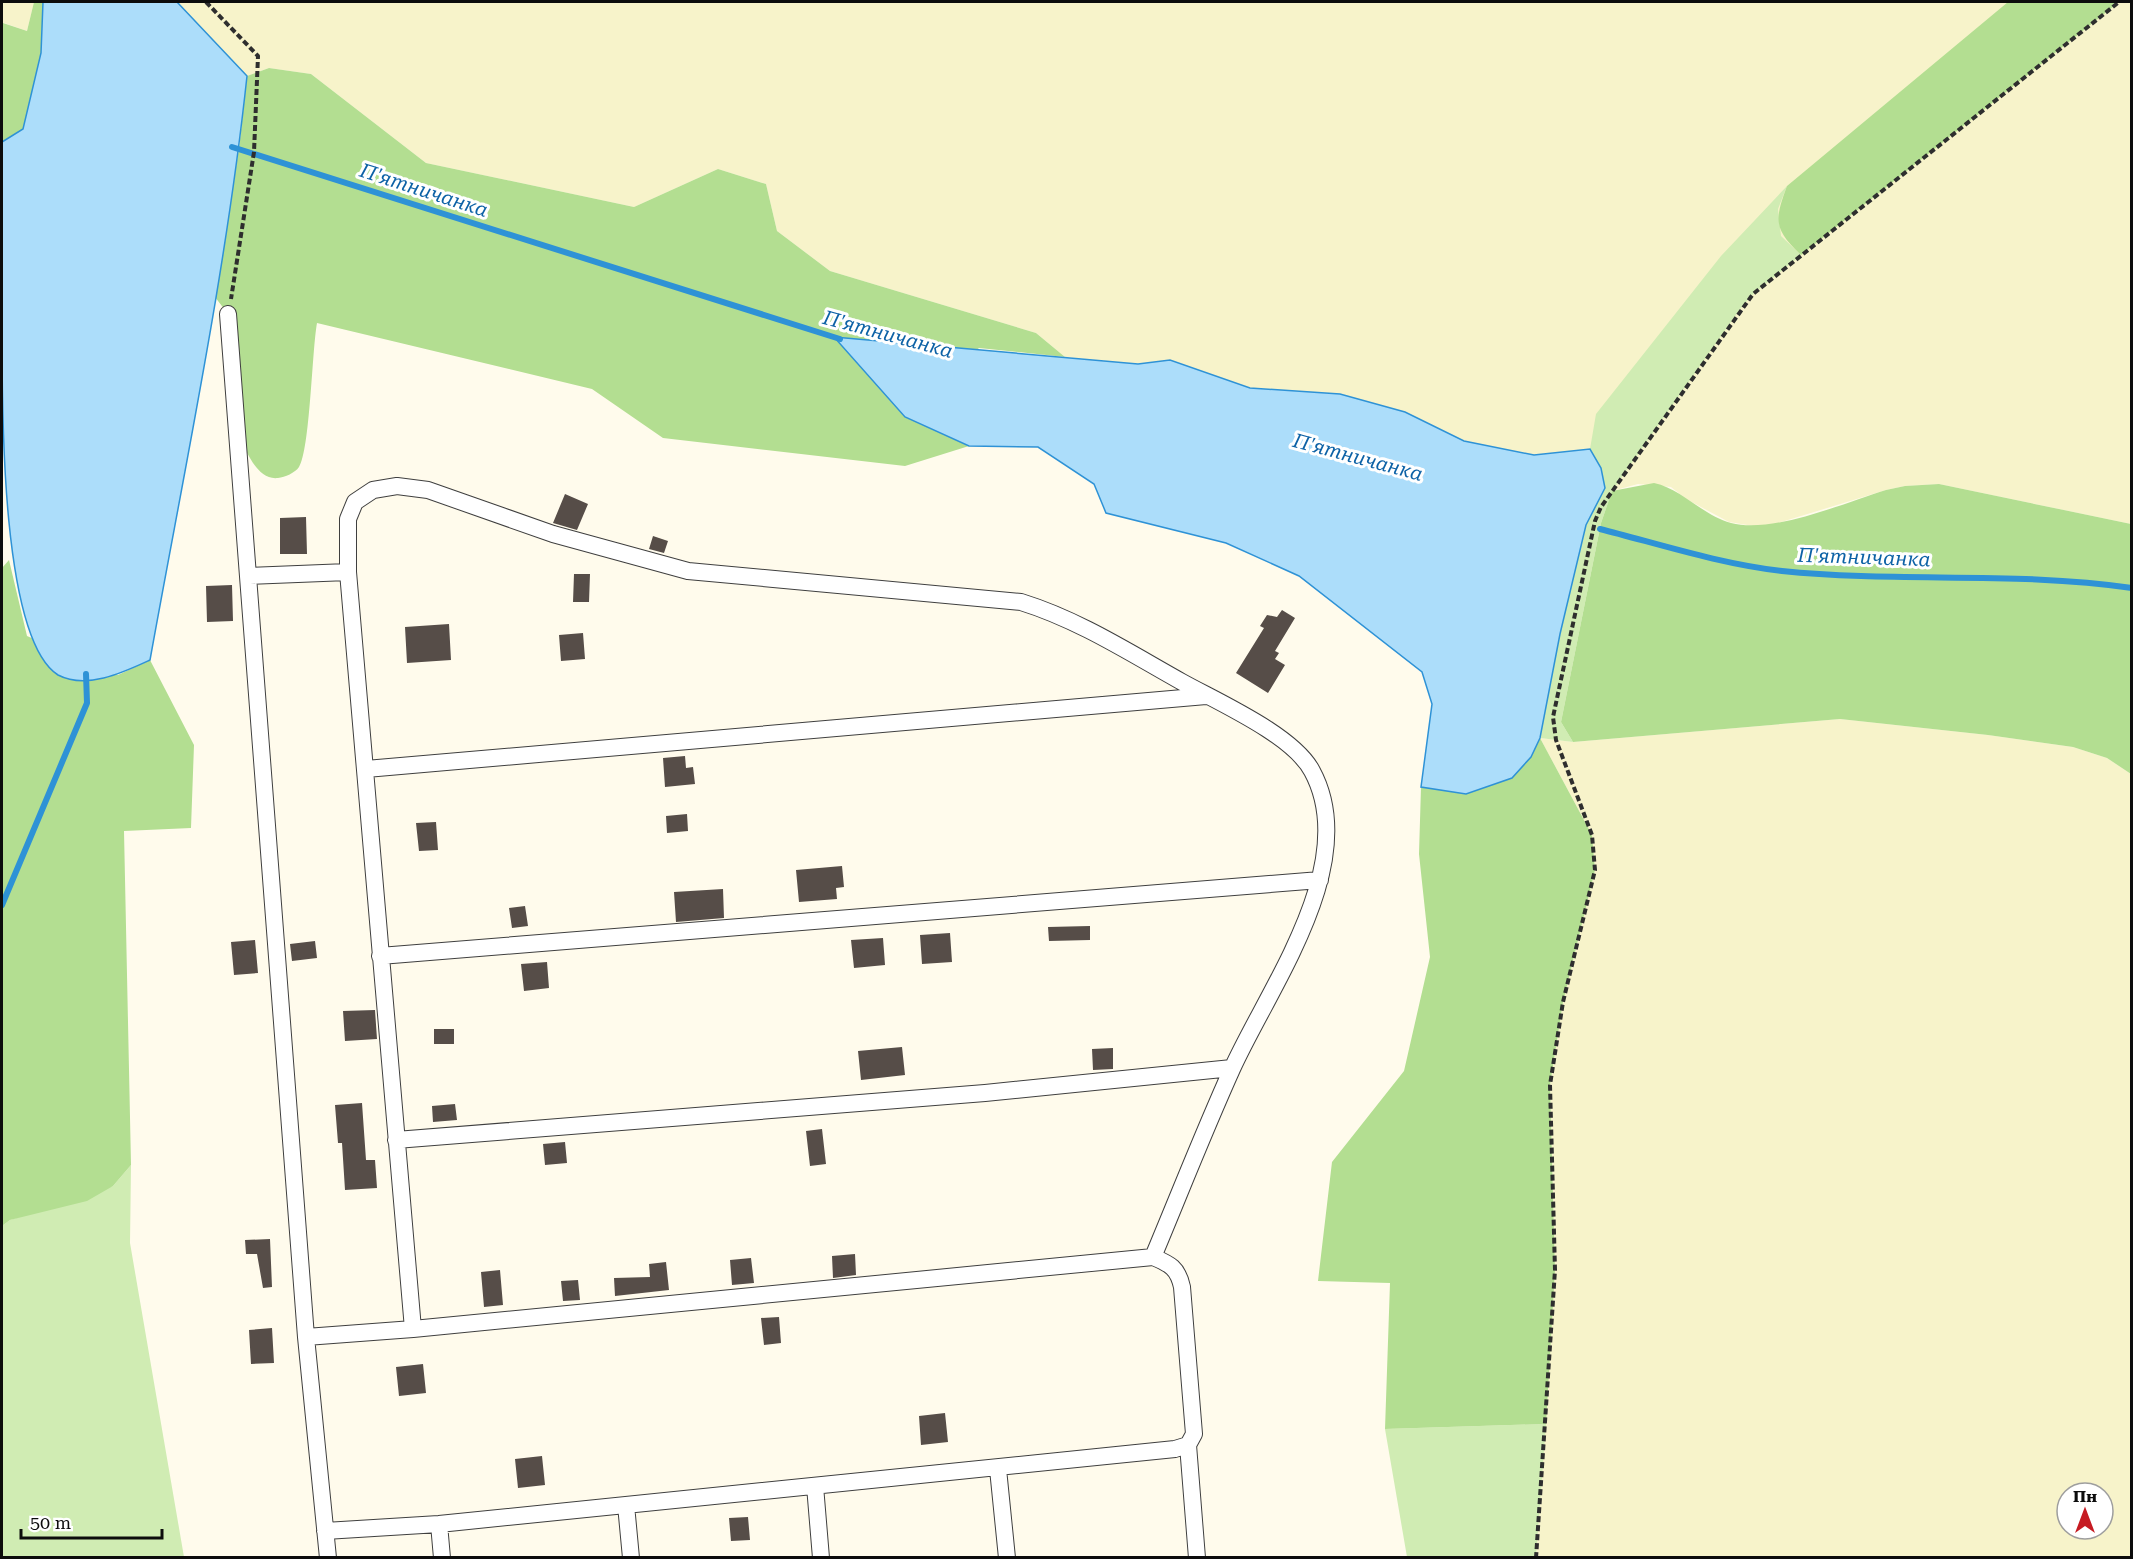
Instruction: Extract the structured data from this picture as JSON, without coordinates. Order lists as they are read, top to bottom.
{
  "water": ["П'ятничанка"],
  "scale_bar": "50 m",
  "north": "top"
}
